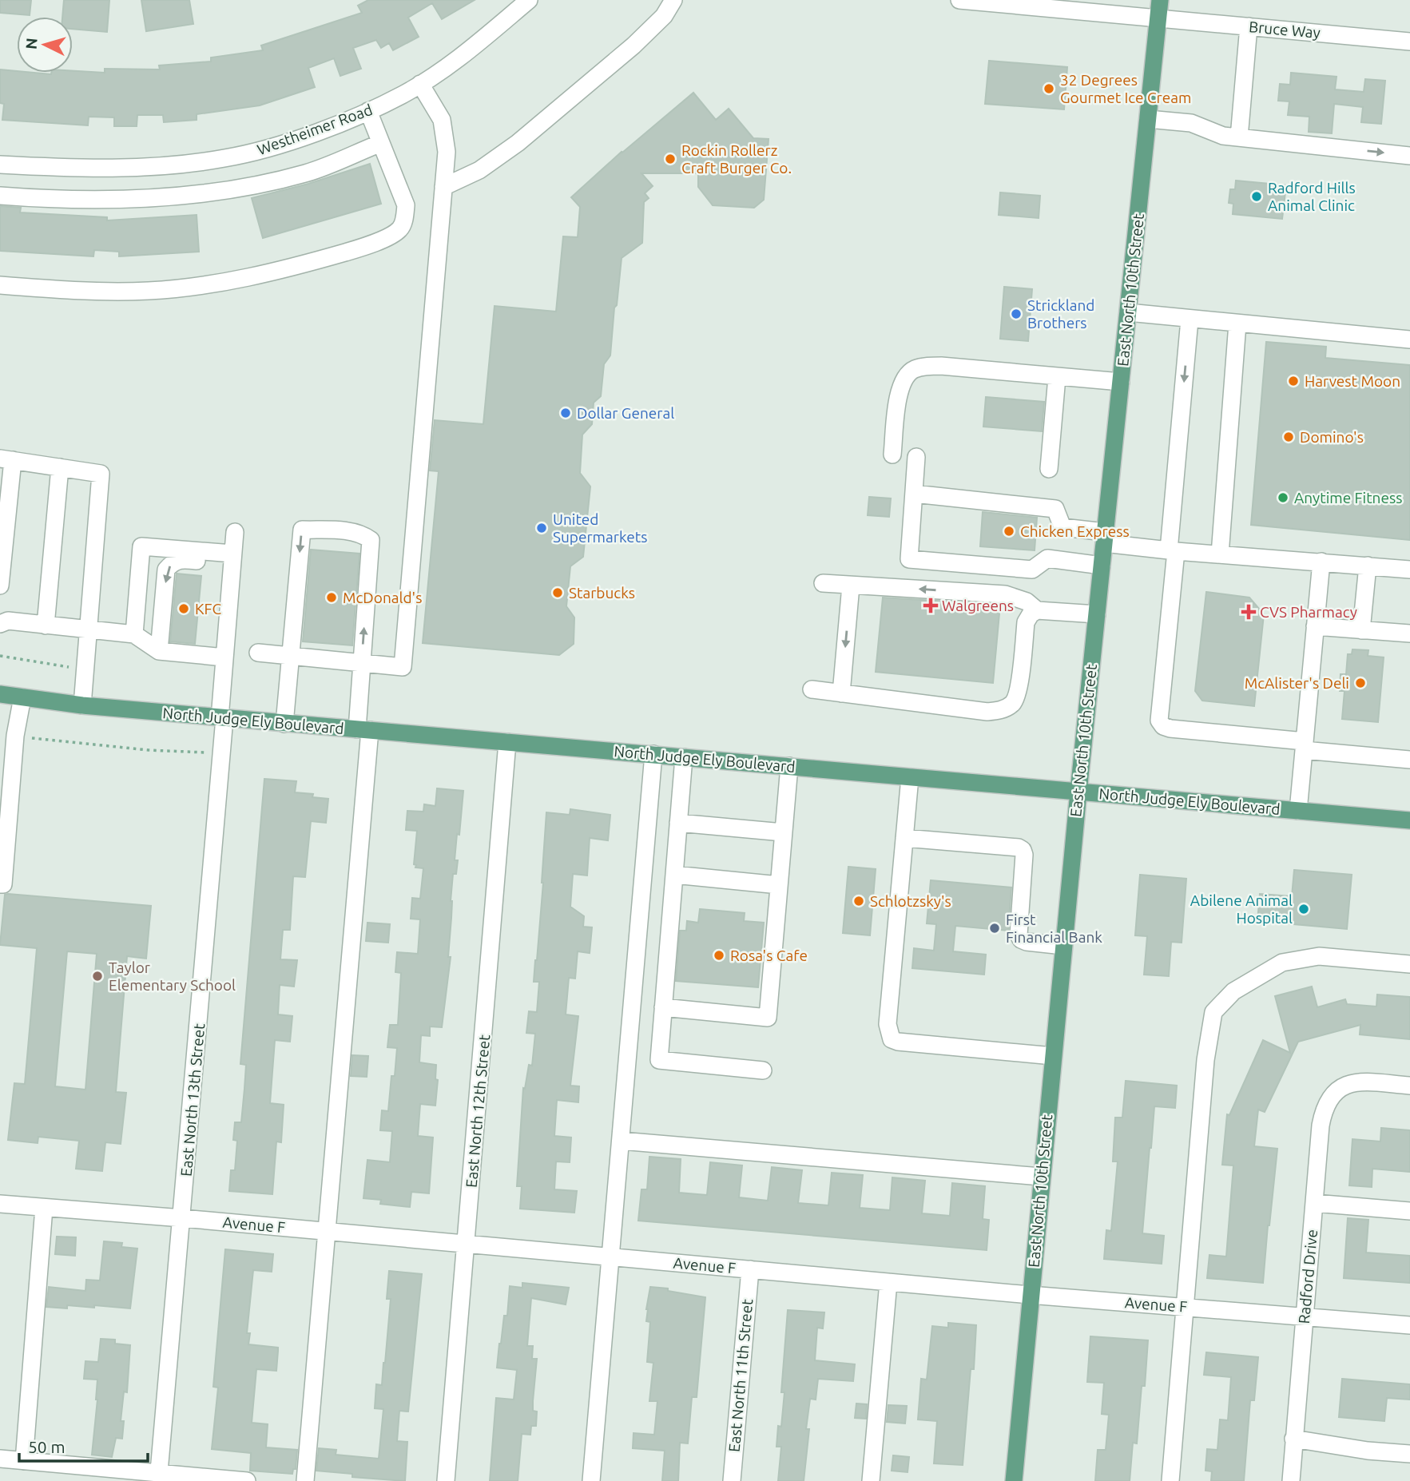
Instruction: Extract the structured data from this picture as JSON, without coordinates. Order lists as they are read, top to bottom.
{
  "streets": {
    "main road": ["East North 10th Street", "North Judge Ely Boulevard"],
    "street": [
      "Bruce Way",
      "Westheimer Road",
      "East North 13th Street",
      "East North 12th Street",
      "Avenue F",
      "Radford Drive",
      "East North 11th Street"
    ]
  },
  "crossings": [
    ["Bruce Way", "East North 10th Street"],
    ["East North 10th Street", "North Judge Ely Boulevard"],
    ["East North 10th Street", "Avenue F"],
    ["North Judge Ely Boulevard", "East North 13th Street"],
    ["North Judge Ely Boulevard", "East North 12th Street"],
    ["East North 13th Street", "Avenue F"],
    ["East North 12th Street", "Avenue F"],
    ["Avenue F", "Radford Drive"],
    ["Avenue F", "East North 11th Street"]
  ],
  "places": {
    "other": [
      "32 Degrees Gourmet Ice Cream",
      "Rockin Rollerz Craft Burger Co.",
      "Radford Hills Animal Clinic",
      "Strickland Brothers",
      "Harvest Moon",
      "Dollar General",
      "Domino's",
      "Anytime Fitness",
      "United Supermarkets",
      "Chicken Express",
      "Starbucks",
      "McDonald's",
      "KFC",
      "McAlister's Deli",
      "Schlotzsky's",
      "Abilene Animal Hospital",
      "First Financial Bank",
      "Rosa's Cafe",
      "Taylor Elementary School"
    ],
    "health": ["Walgreens", "CVS Pharmacy"]
  },
  "scale_bar": "50 m",
  "north": "left"
}
